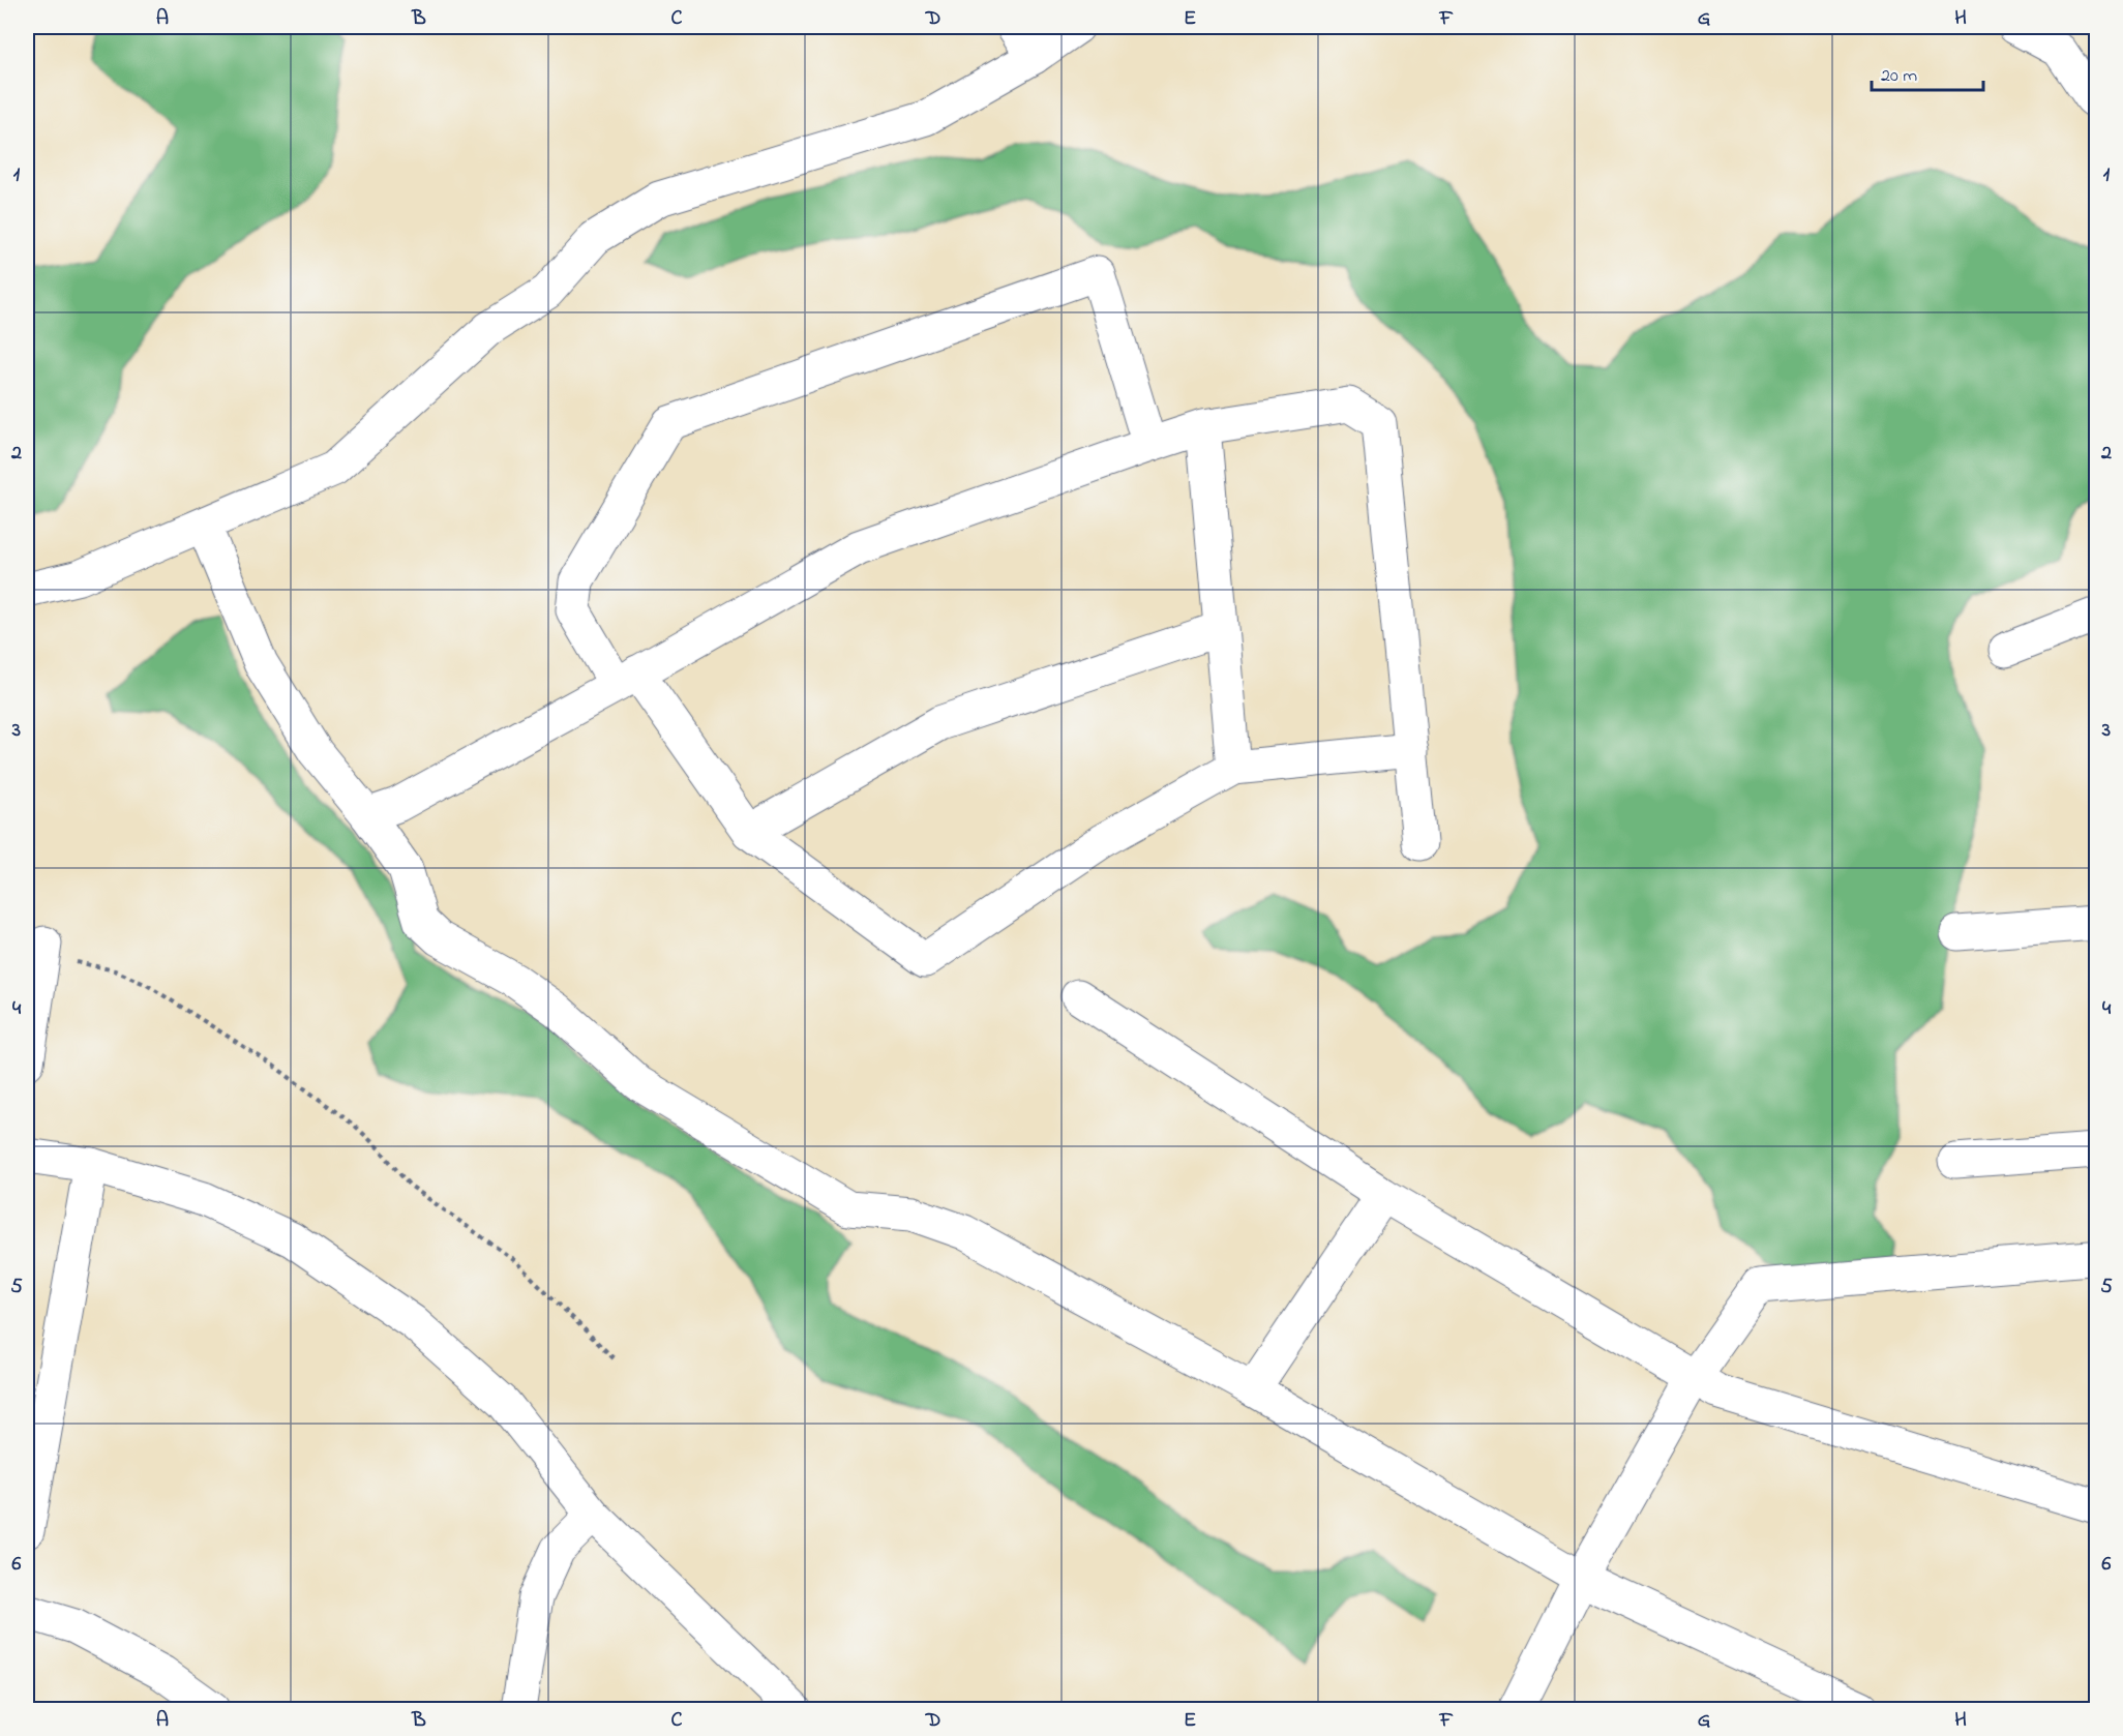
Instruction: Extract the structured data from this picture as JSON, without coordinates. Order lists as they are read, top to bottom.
{
  "scale_bar": "20 m",
  "grid": {
    "columns": [
      "A",
      "B",
      "C",
      "D",
      "E",
      "F",
      "G",
      "H"
    ],
    "rows": [
      "1",
      "2",
      "3",
      "4",
      "5",
      "6"
    ]
  }
}
